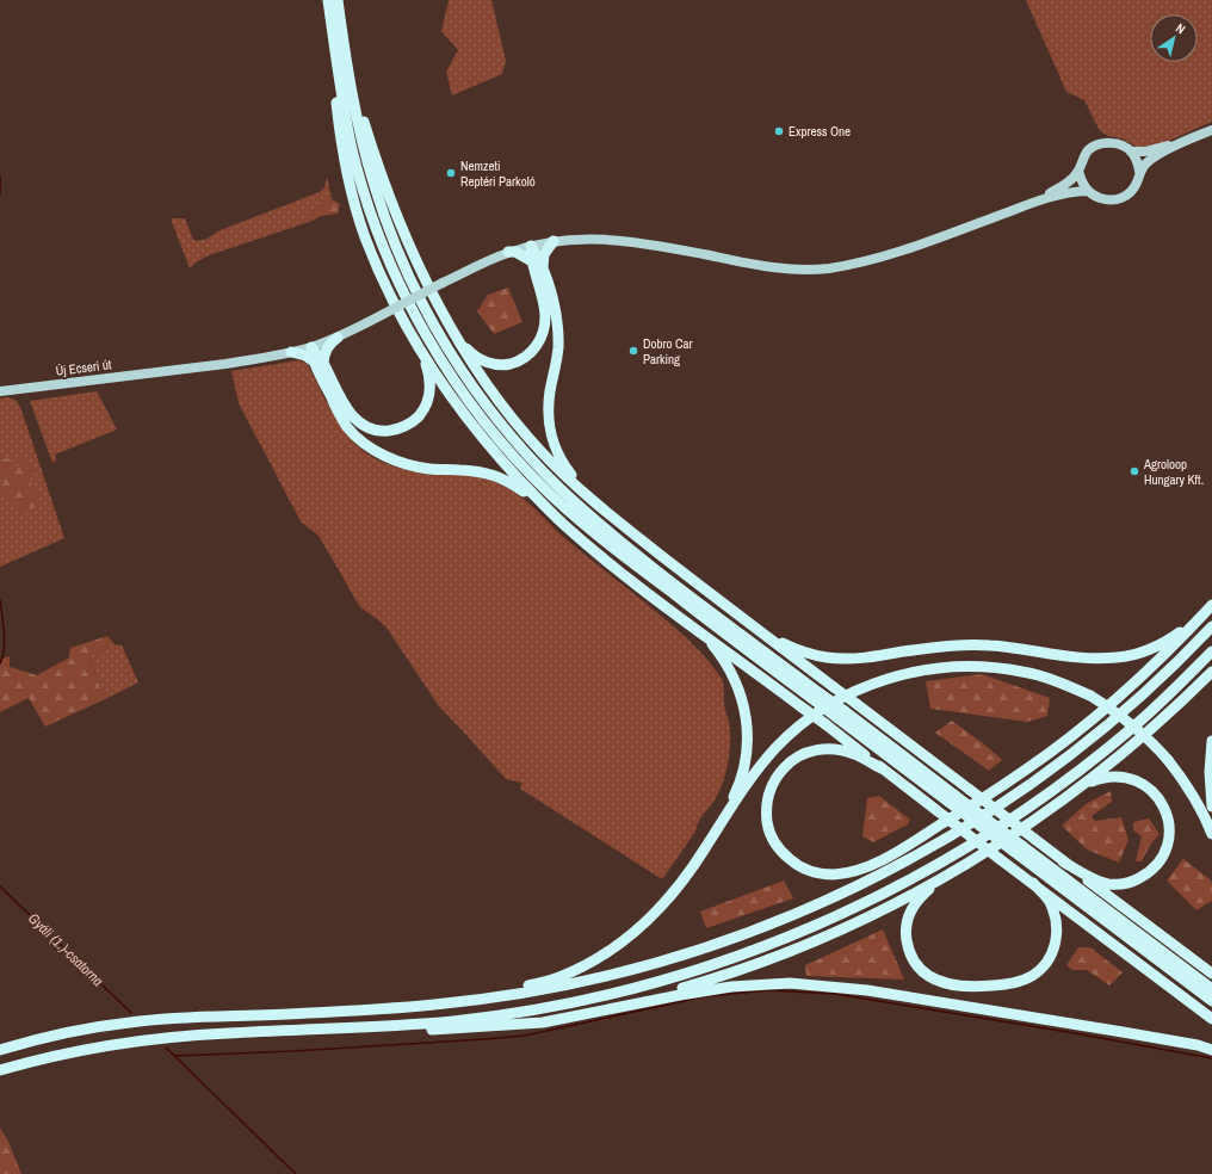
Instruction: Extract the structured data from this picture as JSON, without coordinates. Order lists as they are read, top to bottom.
{
  "streets": {
    "main road": ["Új Ecseri út"]
  },
  "water": ["Gyáli (1.)-csatorna"],
  "places": [
    "Express One",
    "Nemzeti Reptéri Parkoló",
    "Dobro Car Parking",
    "Agroloop Hungary Kft."
  ],
  "north": "top right"
}
